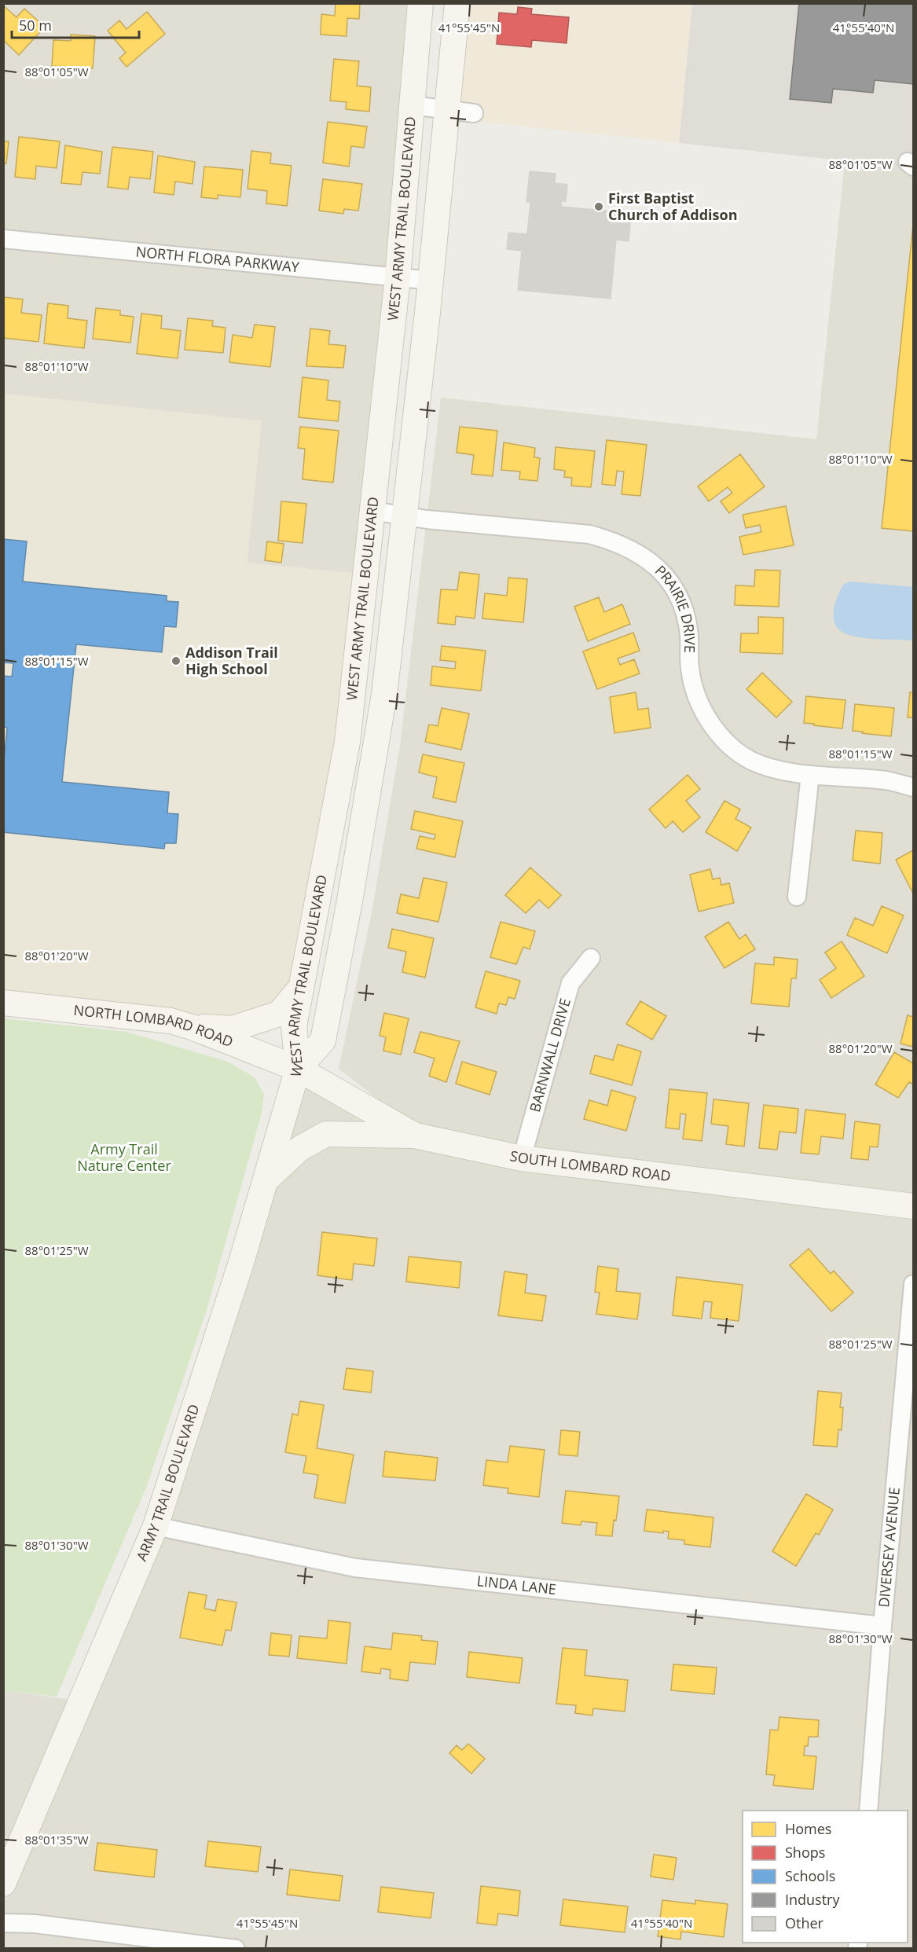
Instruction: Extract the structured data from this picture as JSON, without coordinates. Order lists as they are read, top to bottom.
{
  "streets": {
    "main road": [
      "WEST ARMY TRAIL BOULEVARD",
      "NORTH LOMBARD ROAD",
      "SOUTH LOMBARD ROAD",
      "ARMY TRAIL BOULEVARD"
    ],
    "street": [
      "NORTH FLORA PARKWAY",
      "PRAIRIE DRIVE",
      "BARNWALL DRIVE",
      "DIVERSEY AVENUE",
      "LINDA LANE"
    ]
  },
  "crossings": [
    ["WEST ARMY TRAIL BOULEVARD", "NORTH FLORA PARKWAY"],
    ["WEST ARMY TRAIL BOULEVARD", "PRAIRIE DRIVE"],
    ["WEST ARMY TRAIL BOULEVARD", "NORTH LOMBARD ROAD"],
    ["WEST ARMY TRAIL BOULEVARD", "SOUTH LOMBARD ROAD"],
    ["WEST ARMY TRAIL BOULEVARD", "ARMY TRAIL BOULEVARD"],
    ["NORTH LOMBARD ROAD", "SOUTH LOMBARD ROAD"],
    ["NORTH LOMBARD ROAD", "ARMY TRAIL BOULEVARD"],
    ["BARNWALL DRIVE", "SOUTH LOMBARD ROAD"],
    ["SOUTH LOMBARD ROAD", "ARMY TRAIL BOULEVARD"],
    ["ARMY TRAIL BOULEVARD", "LINDA LANE"],
    ["DIVERSEY AVENUE", "LINDA LANE"]
  ],
  "parks": ["Army Trail Nature Center"],
  "places": ["First Baptist Church of Addison", "Addison Trail High School"],
  "legend": [
    "Homes",
    "Shops",
    "Schools",
    "Industry",
    "Other"
  ],
  "scale_bar": "50 m",
  "coordinates": [
    "41°55'45\"N",
    "41°55'40\"N",
    "88°01'05\"W",
    "88°01'10\"W",
    "88°01'15\"W",
    "88°01'20\"W",
    "88°01'25\"W",
    "88°01'30\"W",
    "88°01'35\"W"
  ]
}
